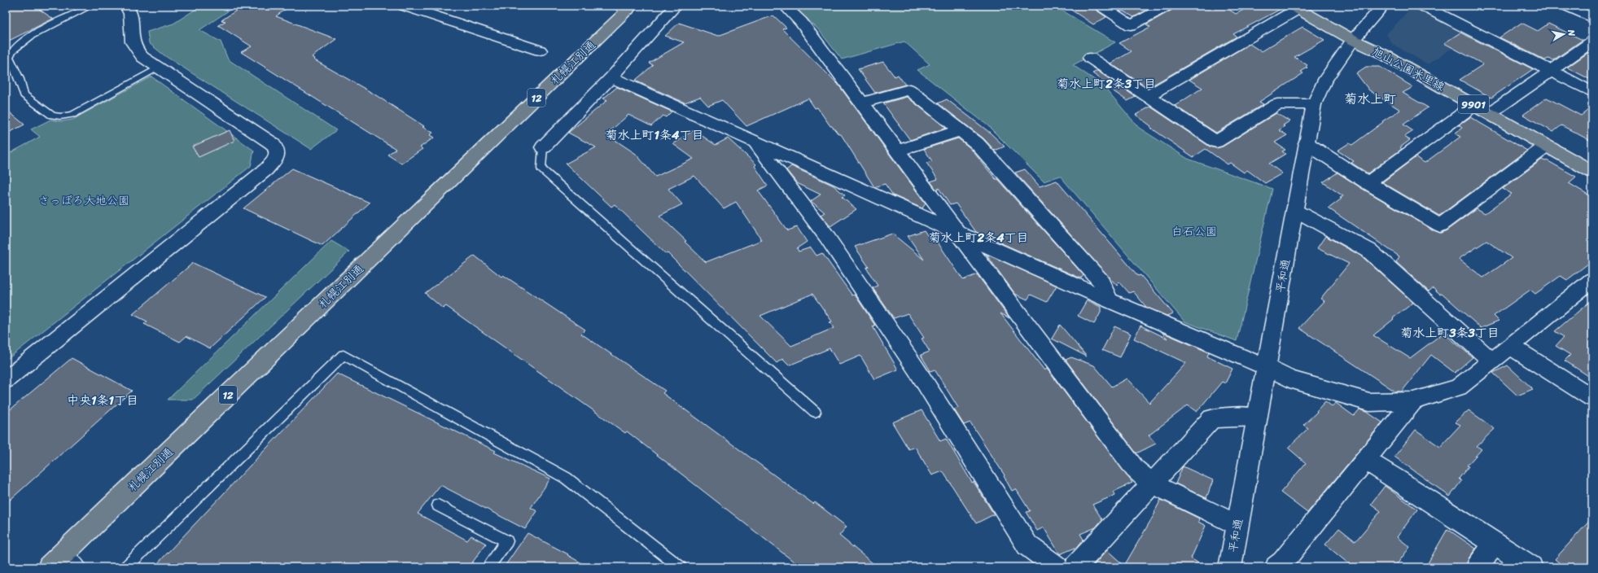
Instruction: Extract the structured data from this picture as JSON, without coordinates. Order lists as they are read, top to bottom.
{
  "streets": {
    "main road": [
      "札幌江別通",
      "旭山公園米里線",
      "12",
      "9901"
    ],
    "street": ["平和通"]
  },
  "crossings": [
    ["旭山公園米里線", "平和通"]
  ],
  "districts": [
    "菊水上町2条3丁目",
    "菊水上町",
    "菊水上町1条4丁目",
    "菊水上町2条4丁目",
    "菊水上町3条3丁目",
    "中央1条1丁目"
  ],
  "parks": ["さっぽろ大地公園", "白石公園"],
  "north": "right"
}
